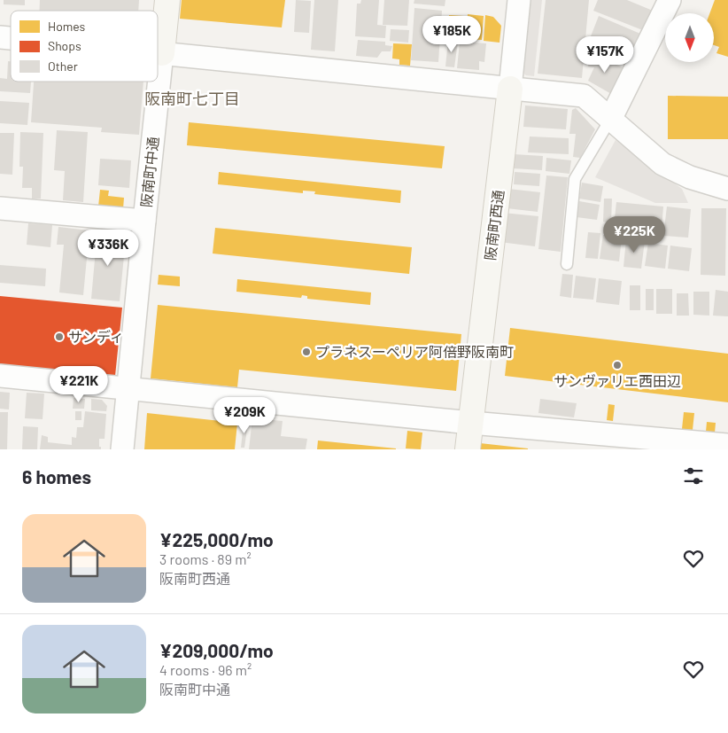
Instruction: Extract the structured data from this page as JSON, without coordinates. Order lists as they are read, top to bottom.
{
  "streets": {
    "street": ["阪南町中通", "阪南町西通"]
  },
  "districts": ["阪南町七丁目"],
  "places": ["サンディ", "プラネスーペリア阿倍野阪南町", "サンヴァリエ西田辺"],
  "legend": ["Homes", "Shops", "Other"],
  "north": "bottom",
  "page": {
    "price": [
      "¥185K",
      "¥157K",
      "¥225K",
      "¥336K",
      "¥221K",
      "¥209K"
    ],
    "heading": "6 homes",
    "list": [
      {
        "name": "¥225,000/mo",
        "note": "3 rooms · 89 m² · 阪南町西通"
      },
      {
        "name": "¥209,000/mo",
        "note": "4 rooms · 96 m² · 阪南町中通"
      }
    ]
  }
}
